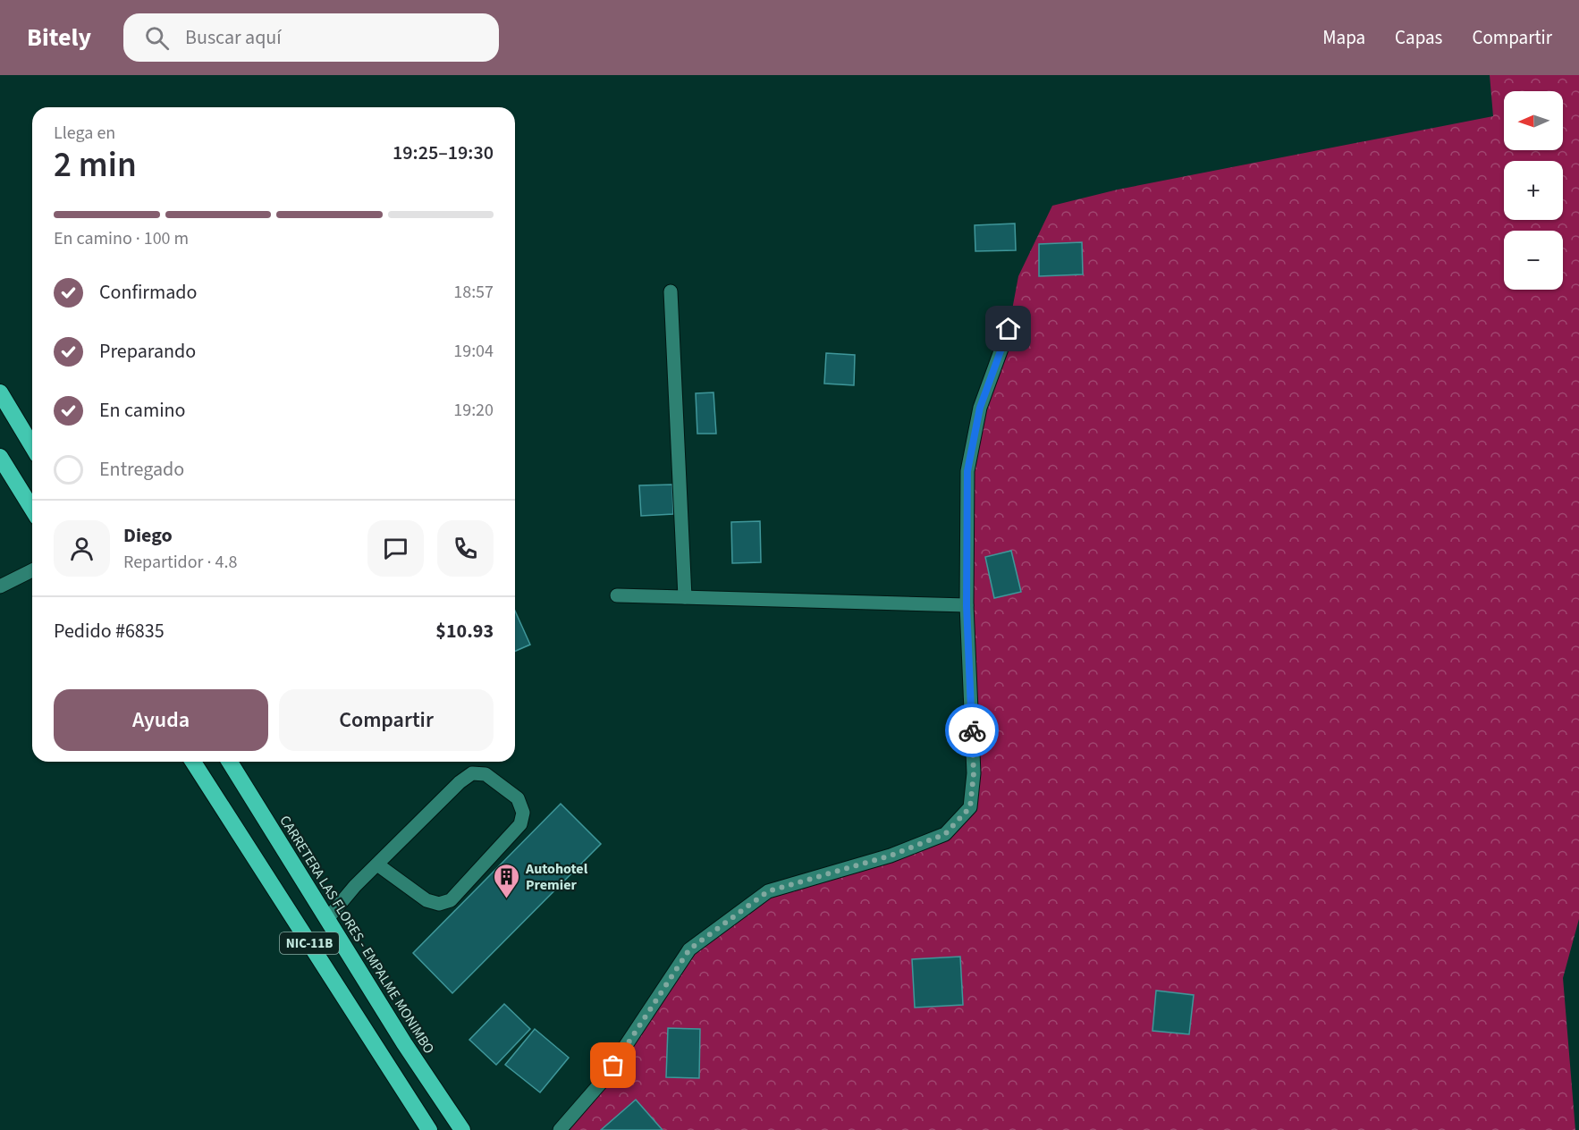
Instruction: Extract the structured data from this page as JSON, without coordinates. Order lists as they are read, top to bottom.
{
  "streets": {
    "highway": ["CARRETERA LAS FLORES - EMPALME MONIMBO", "NIC-11B"]
  },
  "places": {
    "building": ["Autohotel Premier"]
  },
  "north": "left",
  "page": {
    "header": "Bitely",
    "search": "Buscar aquí",
    "nav": ["Mapa", "Capas", "Compartir"],
    "map_buttons": ["+", "−"],
    "heading": ["2 min", "Llega en", "19:25–19:30"],
    "panel": [
      "Diego",
      "Repartidor · 4.8",
      "Pedido #6835",
      "$10.93"
    ],
    "bar": "En camino · 100 m",
    "list": [
      ["Confirmado", "18:57"],
      ["Preparando", "19:04"],
      ["En camino", "19:20"],
      "Entregado"
    ],
    "buttons": ["Ayuda", "Compartir"]
  }
}
